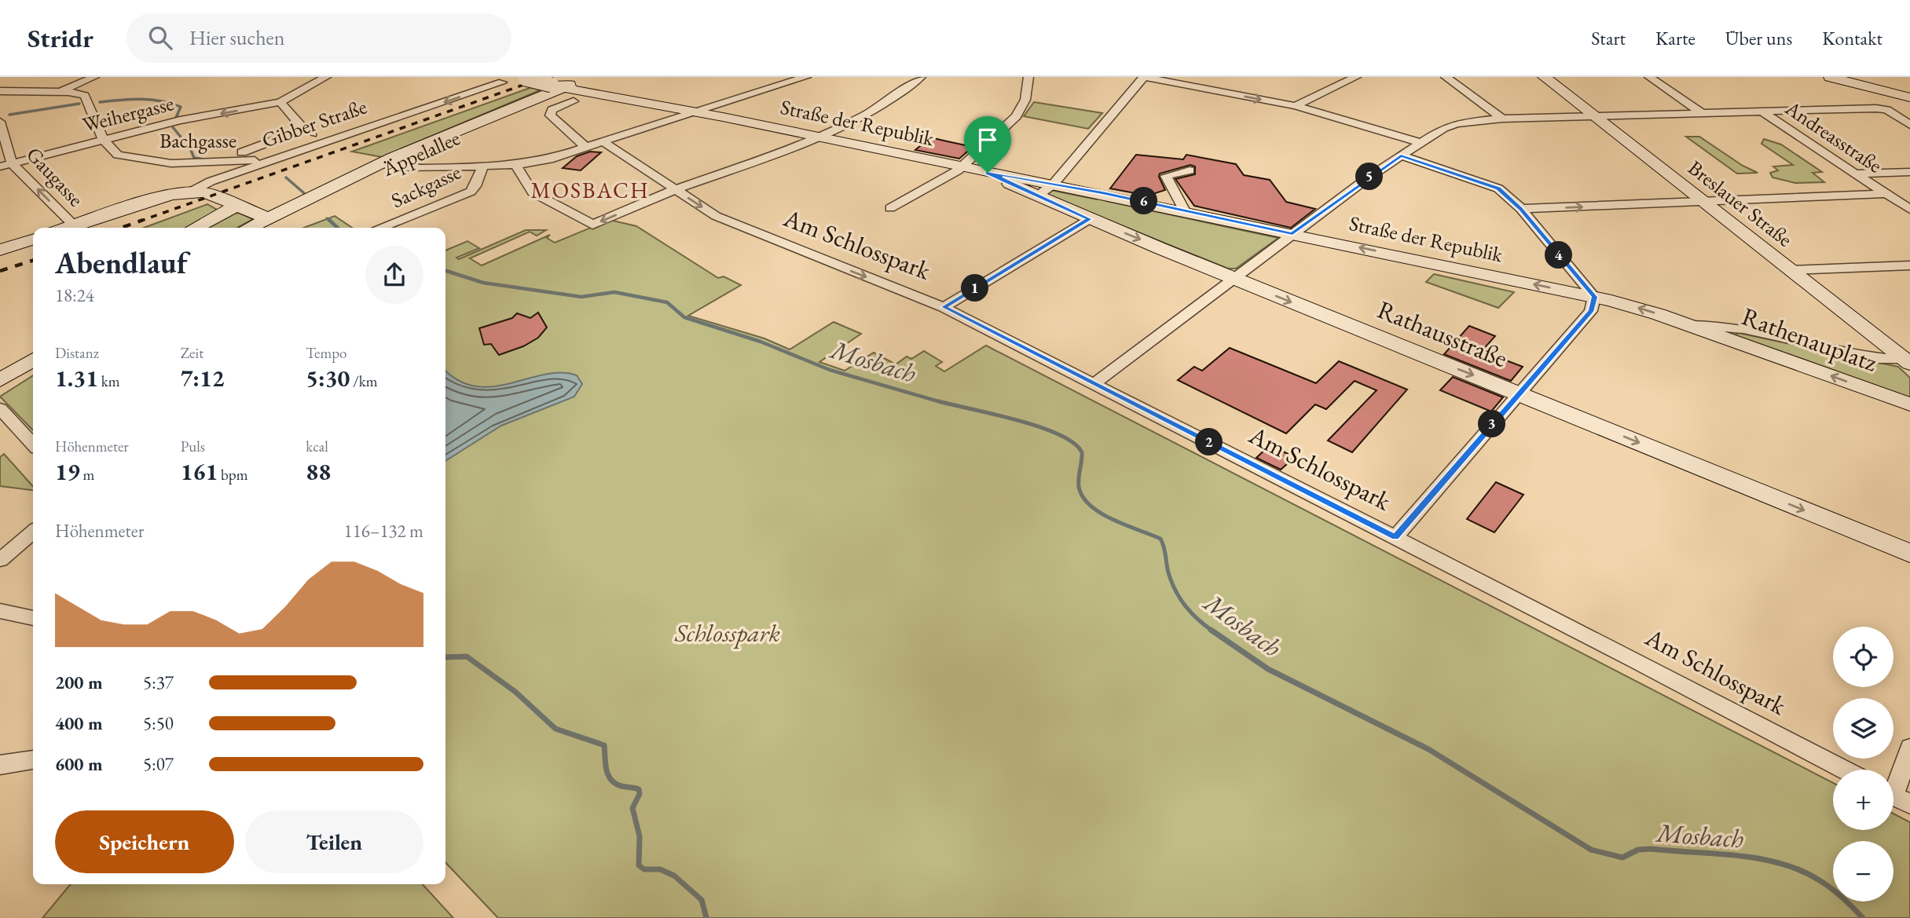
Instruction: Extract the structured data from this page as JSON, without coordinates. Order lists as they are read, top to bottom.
{
  "streets": {
    "street": [
      "Weihergasse",
      "Straße der Republik",
      "Gibber Straße",
      "Andreasstraße",
      "Bachgasse",
      "Äppelallee",
      "Gaugasse",
      "Sackgasse",
      "Breslauer Straße",
      "Am Schlosspark",
      "Rathausstraße",
      "Rathenauplatz"
    ]
  },
  "crossings": [
    ["Weihergasse", "Bachgasse"],
    ["Weihergasse", "Gaugasse"],
    ["Straße der Republik", "Äppelallee"],
    ["Straße der Republik", "Rathausstraße"],
    ["Straße der Republik", "Rathenauplatz"],
    ["Gibber Straße", "Bachgasse"],
    ["Gibber Straße", "Äppelallee"],
    ["Gibber Straße", "Gaugasse"],
    ["Breslauer Straße", "Rathenauplatz"]
  ],
  "one_way": ["Gaugasse"],
  "districts": ["MOSBACH"],
  "water": ["Mosbach"],
  "parks": ["Schlosspark"],
  "page": {
    "header": "Stridr",
    "search": "Hier suchen",
    "nav": [
      "Start",
      "Karte",
      "Über uns",
      "Kontakt"
    ],
    "pins": [
      "5",
      "6",
      "4",
      "1",
      "3",
      "2"
    ],
    "heading": ["Abendlauf", "18:24"],
    "stats": [
      ["Distanz", "1.31 km"],
      ["Zeit", "7:12"],
      ["Tempo", "5:30 /km"],
      ["Höhenmeter", "19 m"],
      ["Puls", "161 bpm"],
      ["kcal", "88"]
    ],
    "chart": ["Höhenmeter", "116–132 m"],
    "map_buttons": ["+", "−"],
    "list": [
      {
        "name": "200 m",
        "note": "5:37"
      },
      {
        "name": "400 m",
        "note": "5:50"
      },
      {
        "name": "600 m",
        "note": "5:07"
      }
    ],
    "buttons": ["Speichern", "Teilen"]
  }
}
